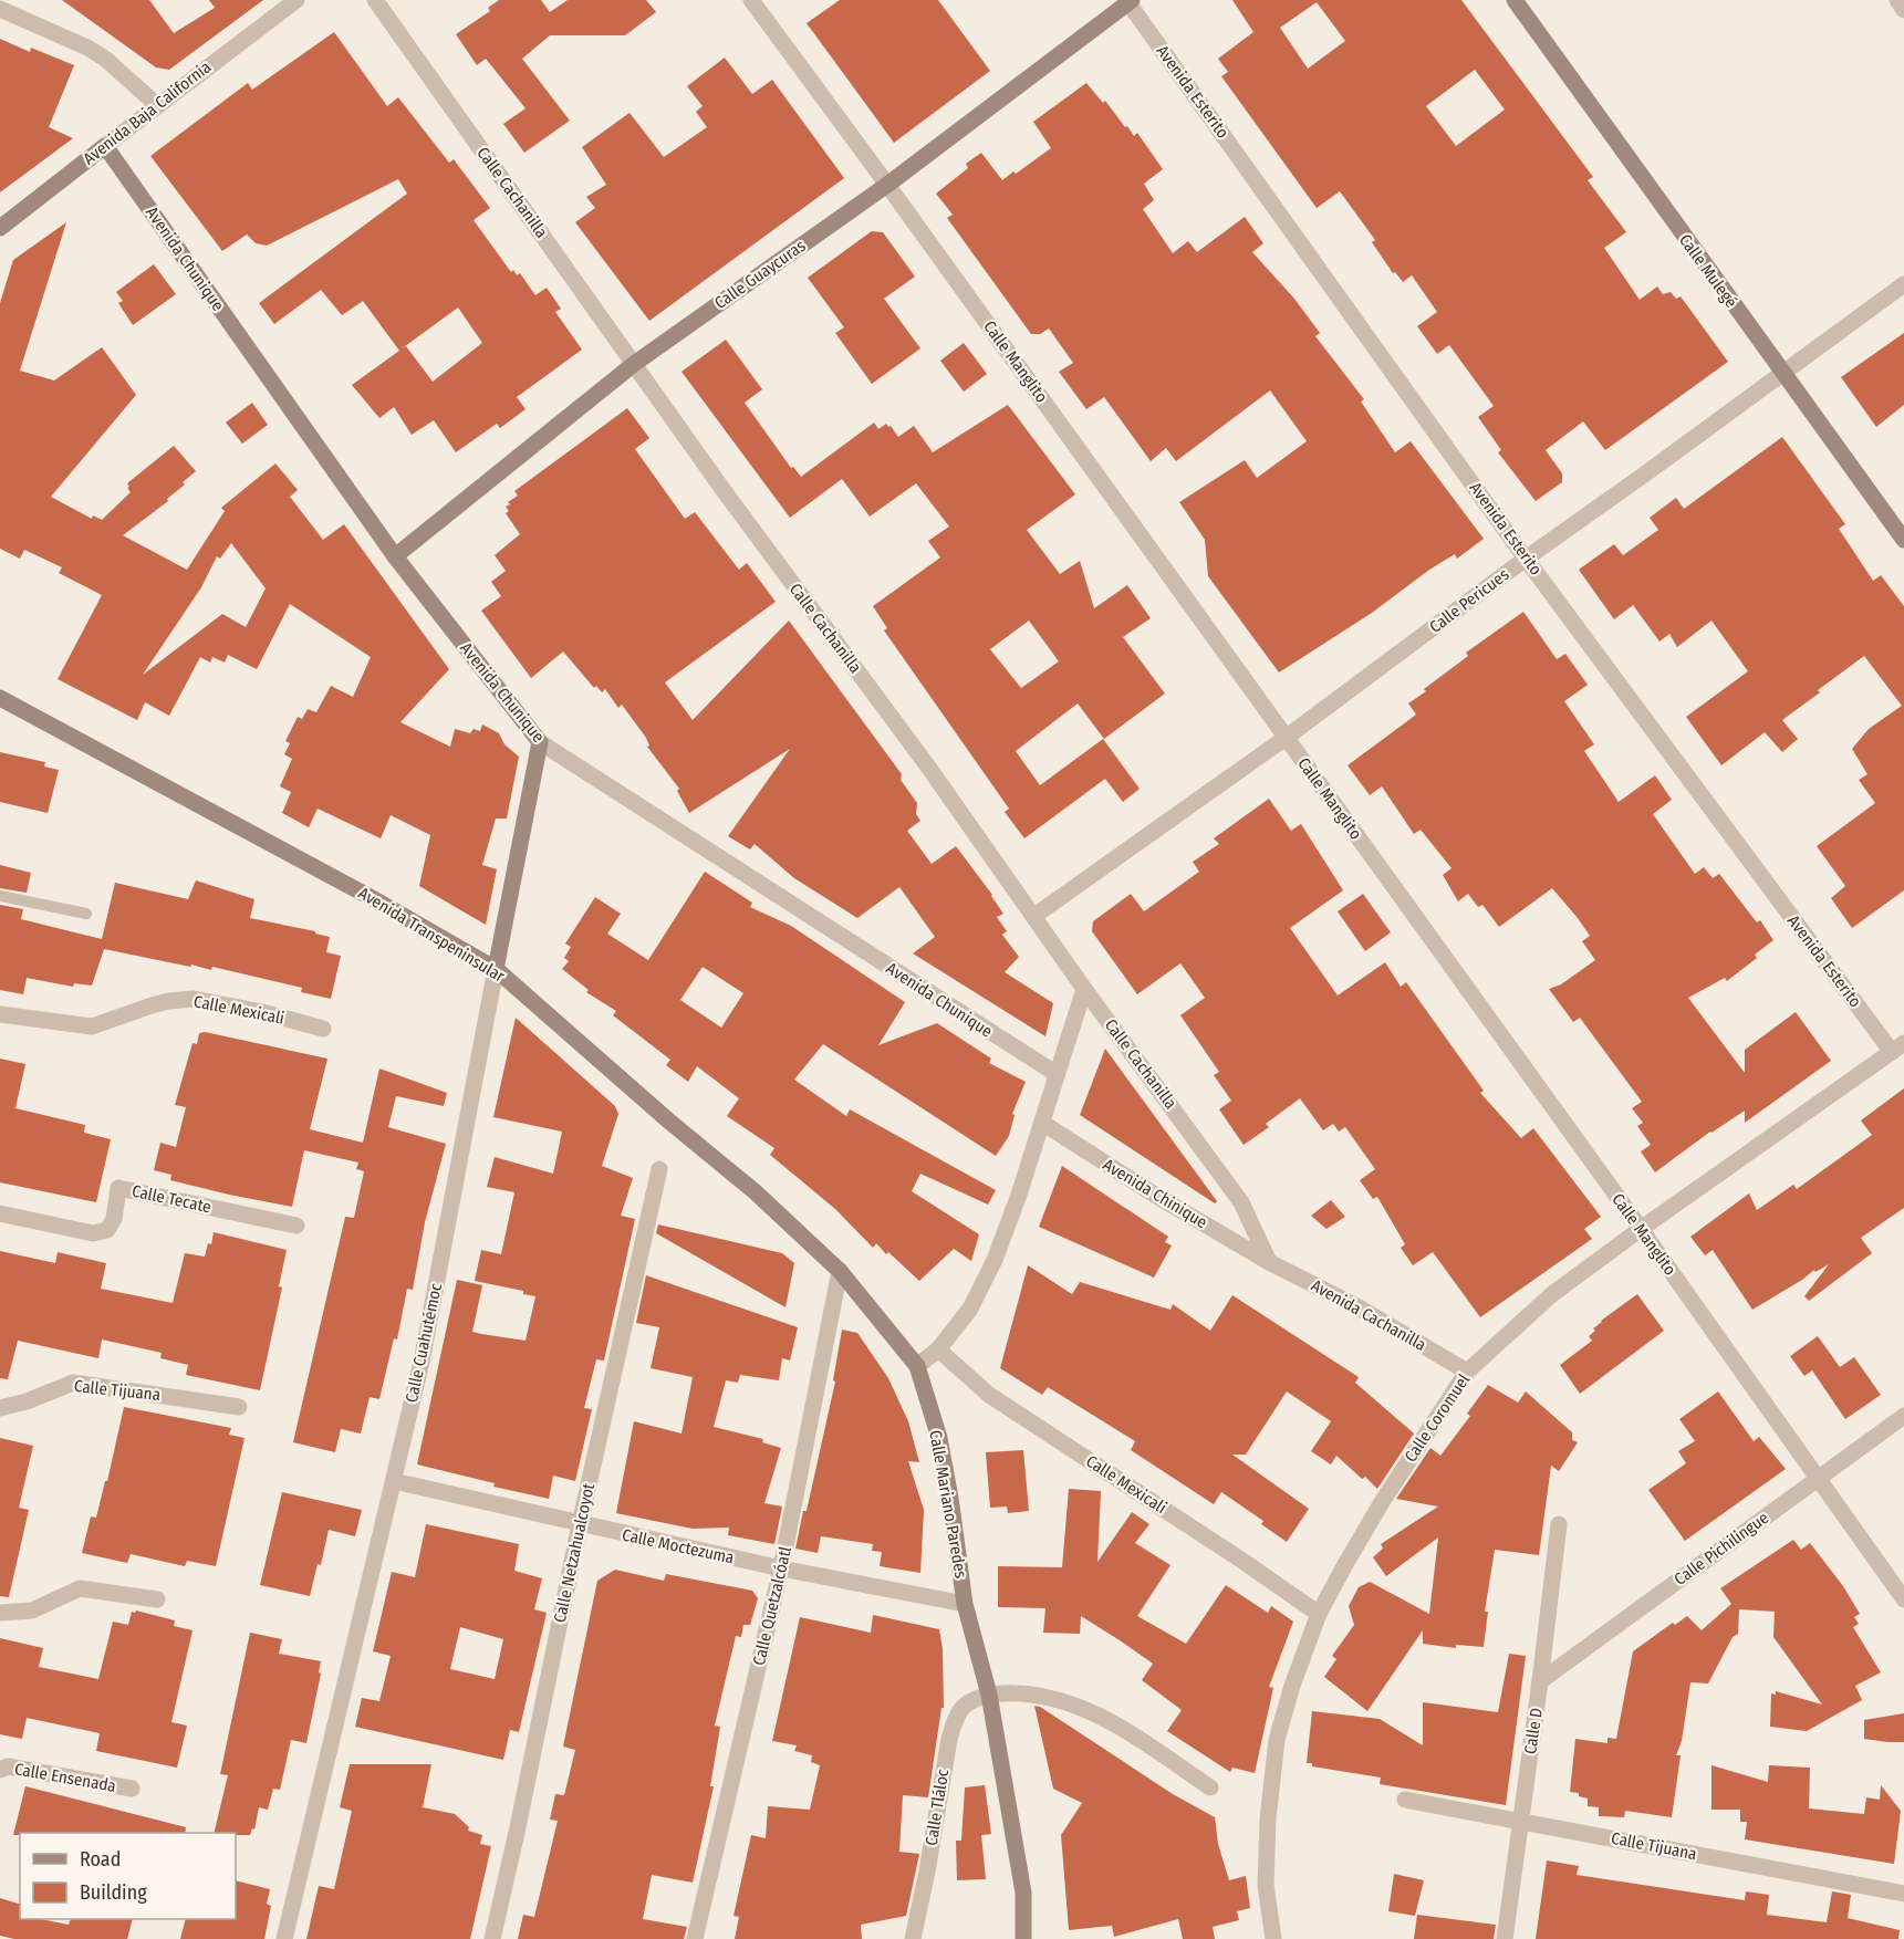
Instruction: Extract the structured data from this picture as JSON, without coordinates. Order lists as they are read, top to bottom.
{
  "streets": {
    "street": [
      "Avenida Esterito",
      "Avenida Baja California",
      "Calle Cachanilla",
      "Avenida Chunique",
      "Calle Mulegé",
      "Calle Guaycuras",
      "Calle Manglito",
      "Calle Pericues",
      "Avenida Transpeninsular",
      "Calle Mexicali",
      "Avenida Chinique",
      "Calle Tecate",
      "Avenida Cachanilla",
      "Calle Cuahutémoc",
      "Calle Tijuana",
      "Calle Coromuel",
      "Calle Mariano Paredes",
      "Calle Moctezuma",
      "Calle Pichilingue",
      "Calle Netzahualcoyot",
      "Calle Quetzalcóatl",
      "Calle D",
      "Calle Ensenada",
      "Calle Tláloc"
    ]
  },
  "crossings": [
    ["Avenida Esterito", "Calle Guaycuras"],
    ["Avenida Esterito", "Calle Pericues"],
    ["Avenida Esterito", "Calle Coromuel"],
    ["Avenida Baja California", "Avenida Chunique"],
    ["Calle Cachanilla", "Calle Guaycuras"],
    ["Calle Cachanilla", "Calle Pericues"],
    ["Calle Cachanilla", "Avenida Chinique"],
    ["Calle Cachanilla", "Avenida Cachanilla"],
    ["Avenida Chunique", "Calle Guaycuras"],
    ["Avenida Chunique", "Calle Cuahutémoc"],
    ["Calle Mulegé", "Calle Pericues"],
    ["Calle Guaycuras", "Calle Manglito"],
    ["Calle Manglito", "Calle Pericues"],
    ["Calle Manglito", "Calle Coromuel"],
    ["Calle Manglito", "Calle Pichilingue"],
    ["Avenida Transpeninsular", "Calle Cuahutémoc"],
    ["Avenida Transpeninsular", "Calle Mariano Paredes"],
    ["Avenida Transpeninsular", "Calle Quetzalcóatl"],
    ["Calle Mexicali", "Calle Coromuel"],
    ["Avenida Chinique", "Avenida Cachanilla"],
    ["Avenida Cachanilla", "Calle Coromuel"],
    ["Calle Cuahutémoc", "Calle Moctezuma"],
    ["Calle Tijuana", "Calle D"],
    ["Calle Mariano Paredes", "Calle Moctezuma"],
    ["Calle Mariano Paredes", "Calle Tláloc"],
    ["Calle Moctezuma", "Calle Netzahualcoyot"],
    ["Calle Moctezuma", "Calle Quetzalcóatl"],
    ["Calle Pichilingue", "Calle D"]
  ],
  "legend": ["Road", "Building"]
}
